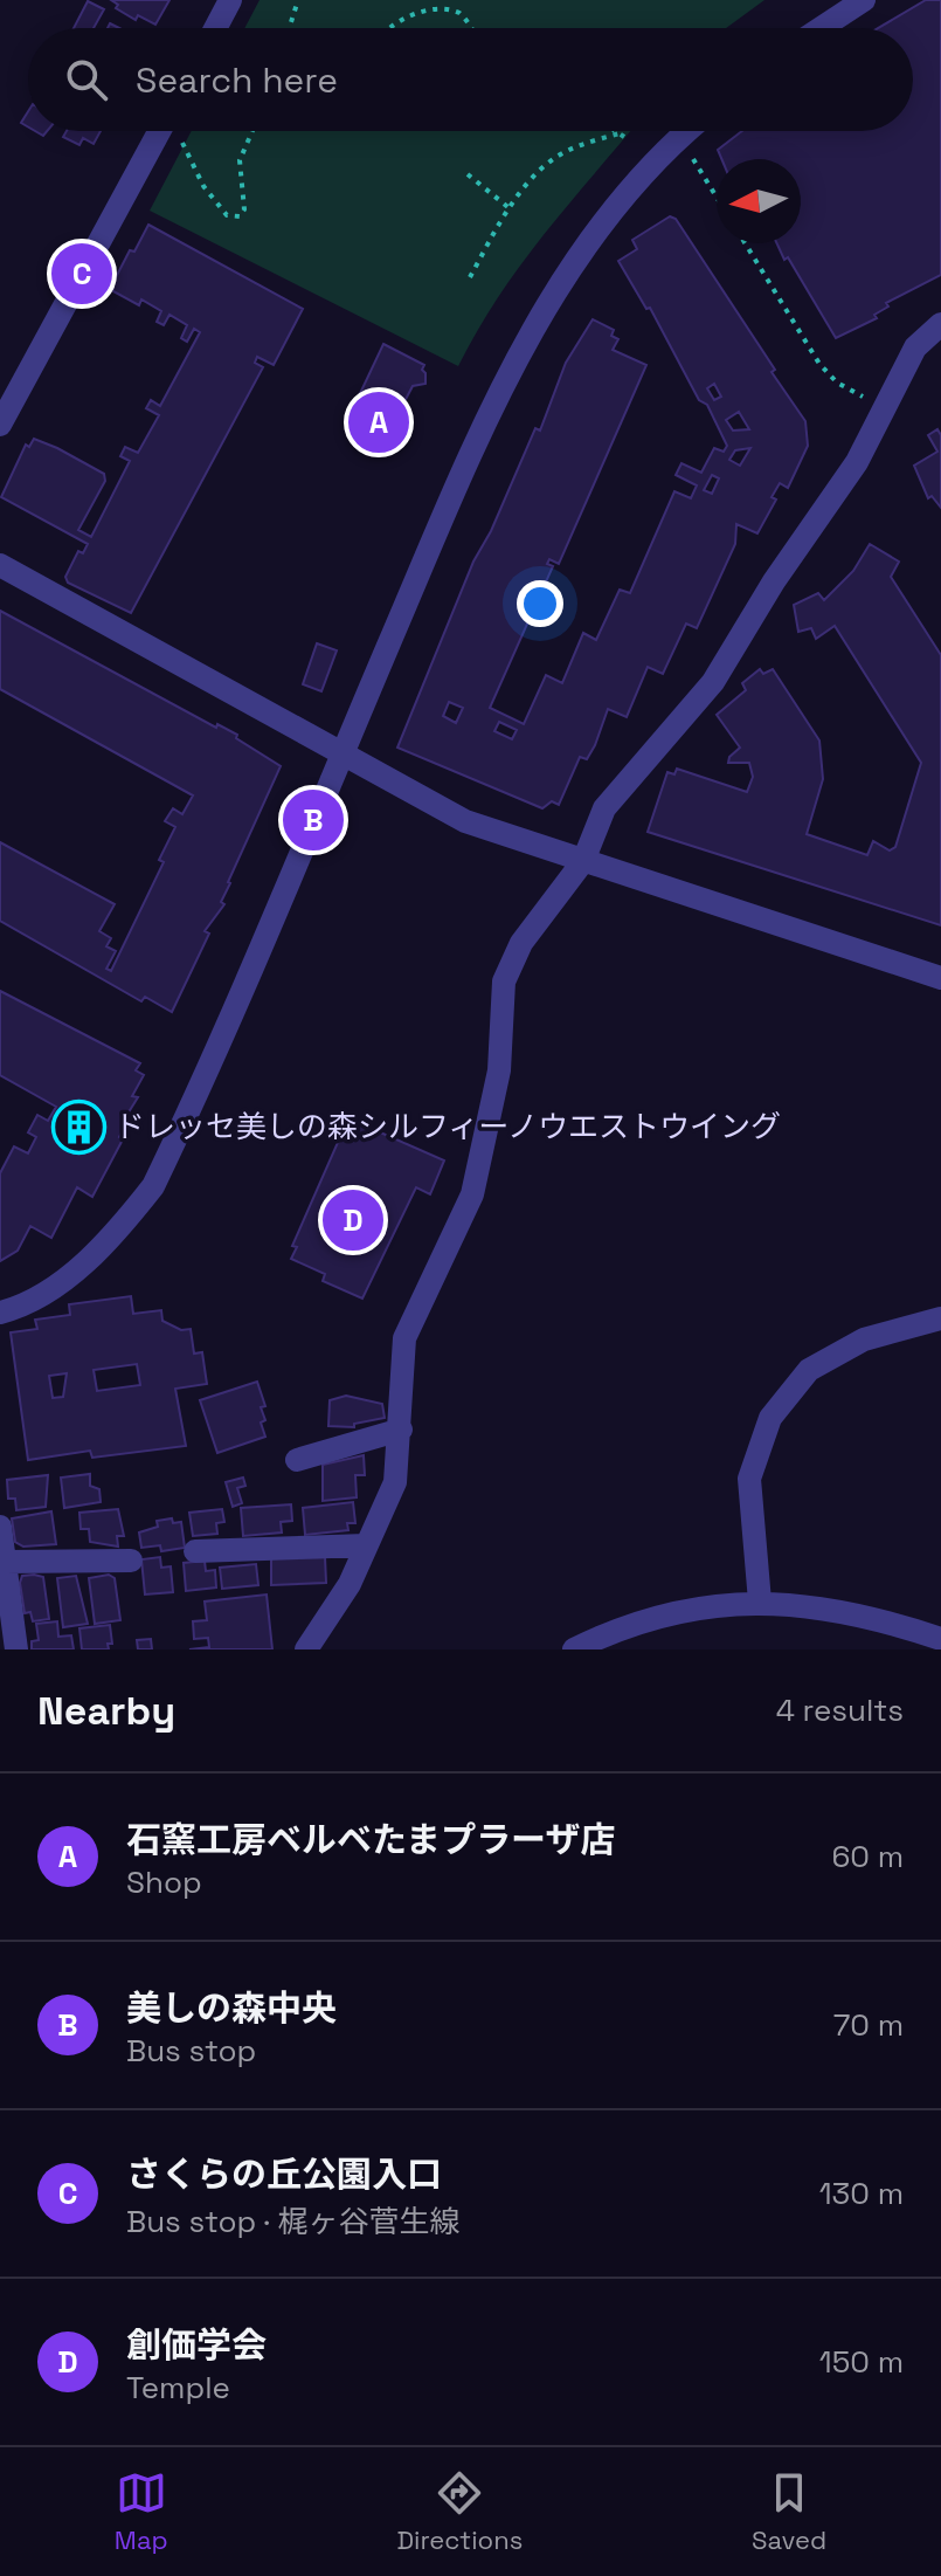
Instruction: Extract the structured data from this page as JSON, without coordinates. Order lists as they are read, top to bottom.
{
  "places": {
    "building": ["ドレッセ美しの森シルフィーノウエストウイング"]
  },
  "north": "left",
  "page": {
    "search": "Search here",
    "pins": [
      "C",
      "A",
      "B",
      "D"
    ],
    "heading": ["Nearby", "4 results"],
    "list": [
      {
        "mark": "A",
        "name": "石窯工房ベルベたまプラーザ店",
        "note": "Shop",
        "value": "60 m"
      },
      {
        "mark": "B",
        "name": "美しの森中央",
        "note": "Bus stop",
        "value": "70 m"
      },
      {
        "mark": "C",
        "name": "さくらの丘公園入口",
        "note": "Bus stop · 梶ヶ谷菅生線",
        "value": "130 m"
      },
      {
        "mark": "D",
        "name": "創価学会",
        "note": "Temple",
        "value": "150 m"
      }
    ],
    "nav": ["Map", "Directions", "Saved"]
  }
}
